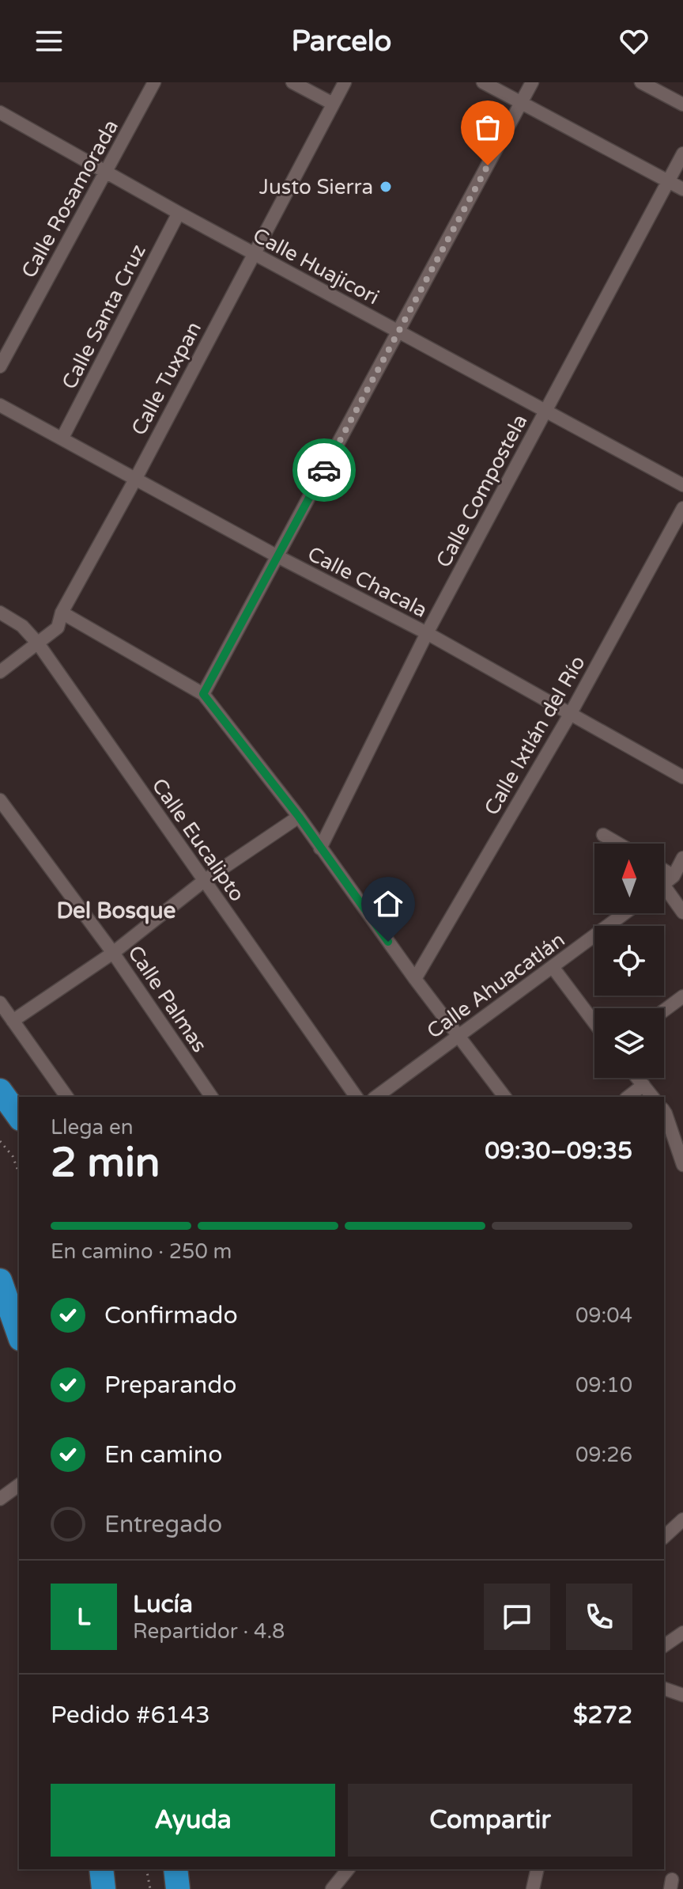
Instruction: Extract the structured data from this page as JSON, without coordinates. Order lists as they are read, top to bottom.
{
  "streets": {
    "street": [
      "Calle Rosamorada",
      "Calle Huajicori",
      "Calle Santa Cruz",
      "Calle Tuxpan",
      "Calle Compostela",
      "Calle Chacala",
      "Calle Ixtlán del Río",
      "Calle Eucalipto",
      "Calle Ahuacatlán",
      "Calle Palmas"
    ]
  },
  "crossings": [
    ["Calle Rosamorada", "Calle Huajicori"],
    ["Calle Huajicori", "Calle Santa Cruz"],
    ["Calle Huajicori", "Calle Tuxpan"],
    ["Calle Huajicori", "Calle Compostela"],
    ["Calle Santa Cruz", "Calle Chacala"],
    ["Calle Tuxpan", "Calle Chacala"],
    ["Calle Tuxpan", "Calle Eucalipto"],
    ["Calle Compostela", "Calle Chacala"],
    ["Calle Chacala", "Calle Ixtlán del Río"]
  ],
  "districts": ["Del Bosque"],
  "places": ["Justo Sierra"],
  "north": "top",
  "page": {
    "header": "Parcelo",
    "heading": ["2 min", "Llega en", "09:30–09:35"],
    "panel": [
      "Lucía",
      "Repartidor · 4.8",
      "Pedido #6143",
      "$272"
    ],
    "bar": "En camino · 250 m",
    "list": [
      ["Confirmado", "09:04"],
      ["Preparando", "09:10"],
      ["En camino", "09:26"],
      "Entregado"
    ],
    "round": "L",
    "buttons": ["Ayuda", "Compartir"]
  }
}
